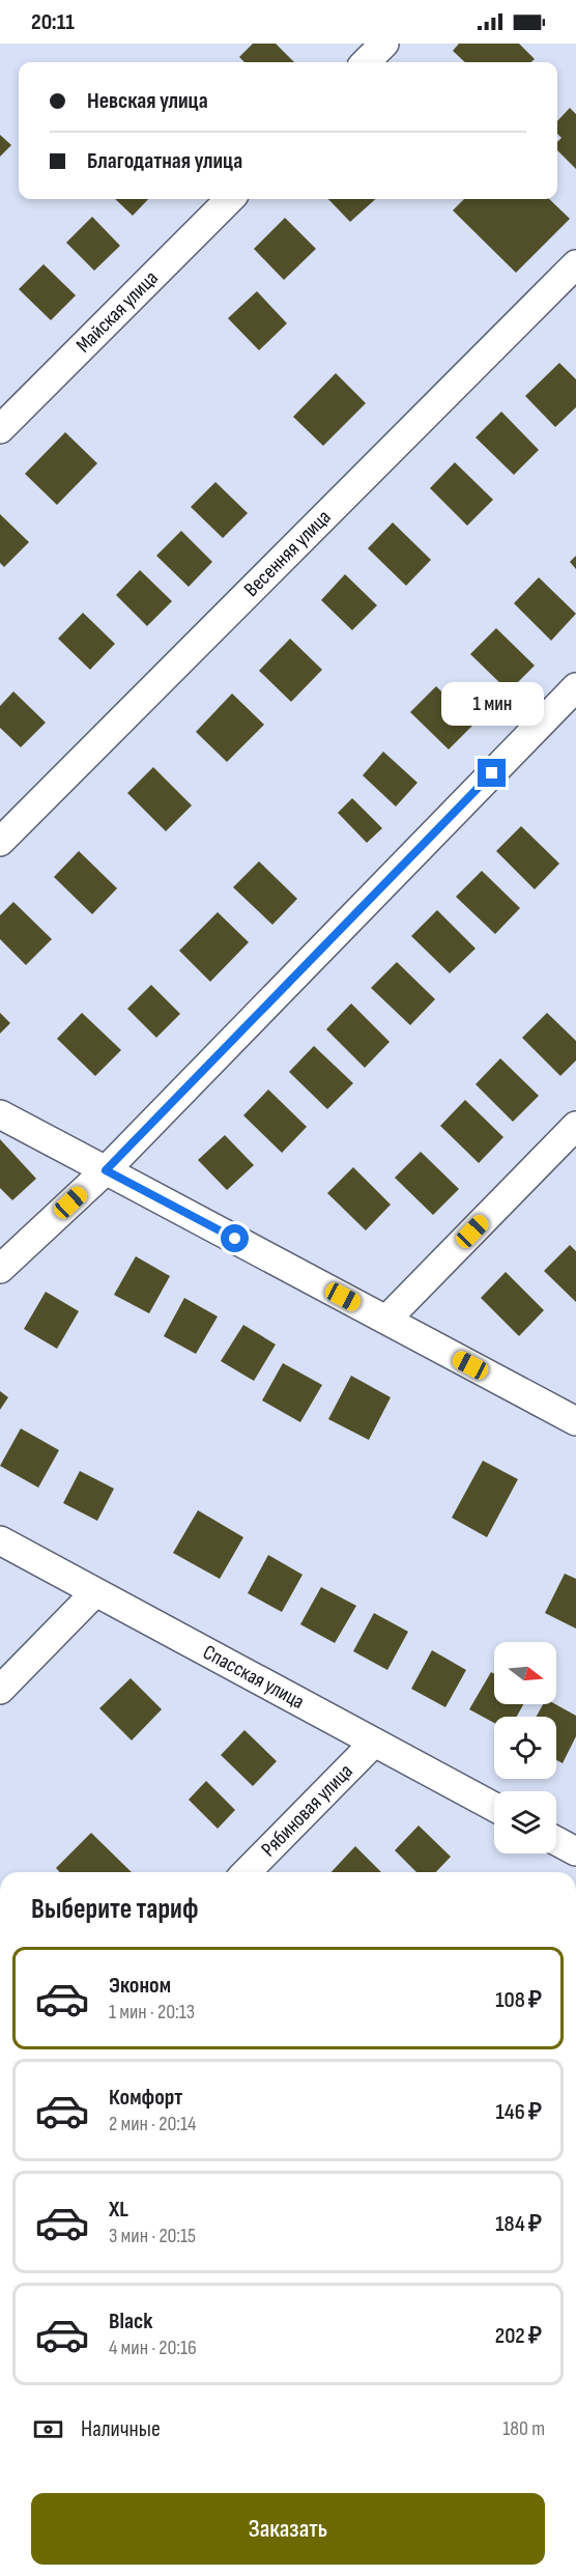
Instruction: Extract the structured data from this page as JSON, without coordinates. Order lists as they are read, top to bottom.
{
  "streets": {
    "street": [
      "Майская улица",
      "Весенняя улица",
      "Спасская улица",
      "Рябиновая улица"
    ]
  },
  "crossings": [
    ["Спасская улица", "Рябиновая улица"]
  ],
  "north": "right",
  "page": {
    "status": "20:11",
    "banner": ["Невская улица", "Благодатная улица"],
    "bubble": "1 мин",
    "heading": "Выберите тариф",
    "list": [
      {
        "name": "Эконом",
        "note": "1 мин · 20:13",
        "value": "108 ₽"
      },
      {
        "name": "Комфорт",
        "note": "2 мин · 20:14",
        "value": "146 ₽"
      },
      {
        "name": "XL",
        "note": "3 мин · 20:15",
        "value": "184 ₽"
      },
      {
        "name": "Black",
        "note": "4 мин · 20:16",
        "value": "202 ₽"
      }
    ],
    "pay": ["Наличные", "180 m"],
    "buttons": "Заказать"
  }
}
